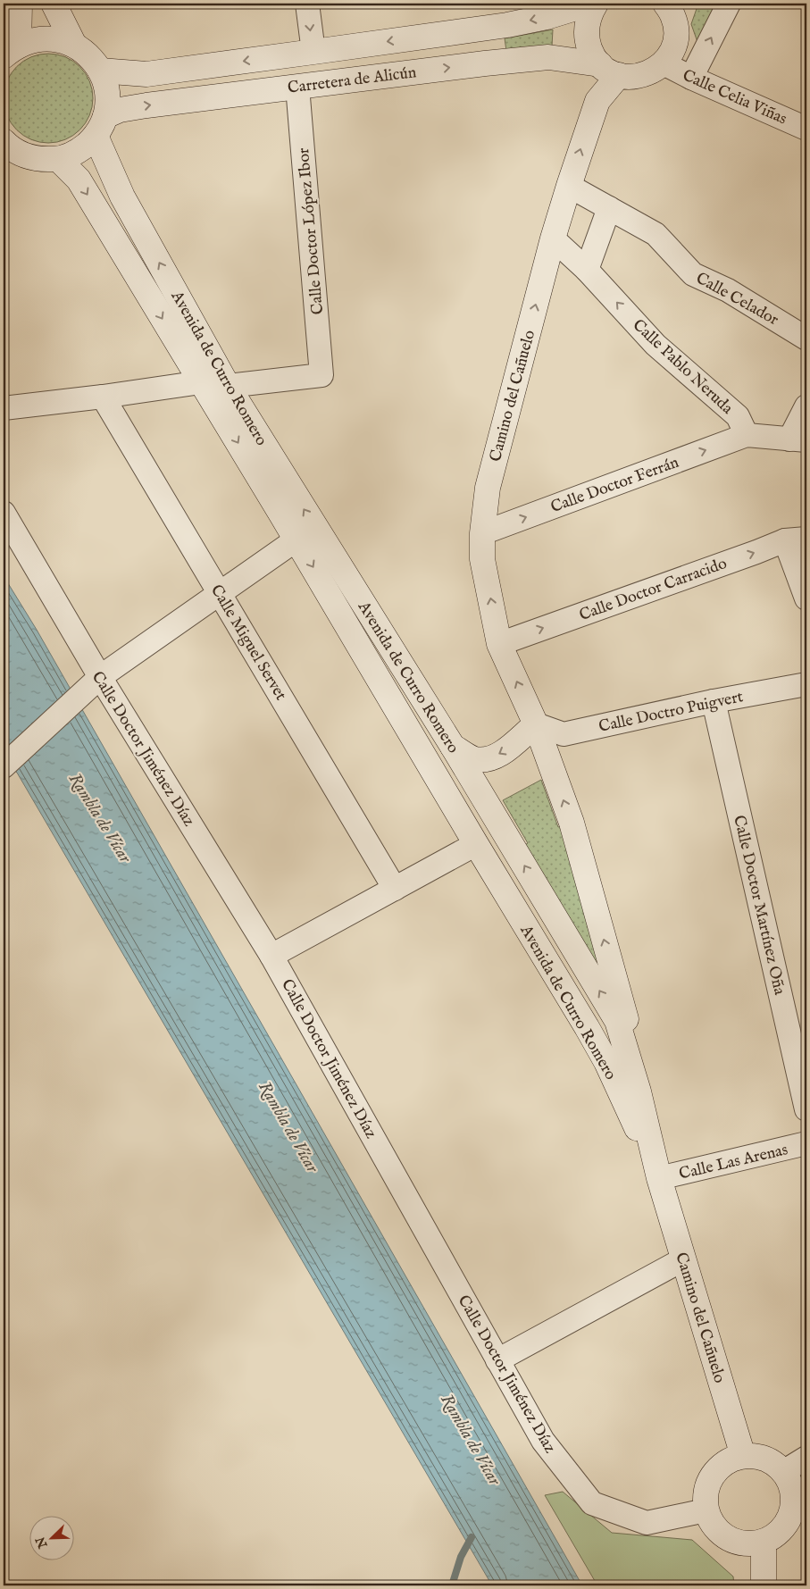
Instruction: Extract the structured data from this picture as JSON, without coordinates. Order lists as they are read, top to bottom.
{
  "streets": {
    "main road": ["Carretera de Alicún", "Avenida de Curro Romero", "Camino del Cañuelo"],
    "street": [
      "Calle Celia Viñas",
      "Calle Doctor López Ibor",
      "Calle Celador",
      "Calle Pablo Neruda",
      "Calle Doctor Ferrán",
      "Calle Doctor Carracido",
      "Calle Miguel Servet",
      "Calle Doctro Puigvert",
      "Calle Doctor Jiménez Díaz",
      "Calle Doctor Martínez Oña",
      "Calle Las Arenas"
    ]
  },
  "crossings": [
    ["Carretera de Alicún", "Calle Celia Viñas"],
    ["Carretera de Alicún", "Calle Doctor López Ibor"],
    ["Carretera de Alicún", "Avenida de Curro Romero"],
    ["Carretera de Alicún", "Camino del Cañuelo"],
    ["Calle Doctor López Ibor", "Avenida de Curro Romero"],
    ["Calle Celador", "Camino del Cañuelo"],
    ["Calle Pablo Neruda", "Camino del Cañuelo"],
    ["Calle Pablo Neruda", "Calle Doctor Ferrán"],
    ["Avenida de Curro Romero", "Camino del Cañuelo"],
    ["Avenida de Curro Romero", "Calle Las Arenas"],
    ["Camino del Cañuelo", "Calle Doctor Ferrán"],
    ["Camino del Cañuelo", "Calle Doctor Carracido"],
    ["Camino del Cañuelo", "Calle Doctro Puigvert"],
    ["Camino del Cañuelo", "Calle Doctor Jiménez Díaz"],
    ["Camino del Cañuelo", "Calle Las Arenas"],
    ["Calle Doctro Puigvert", "Calle Doctor Martínez Oña"]
  ],
  "one_way": [
    "Calle Pablo Neruda",
    "Camino del Cañuelo",
    "Calle Doctor Ferrán",
    "Calle Doctor Carracido"
  ],
  "water": ["Rambla de Vícar"],
  "north": "bottom left"
}
